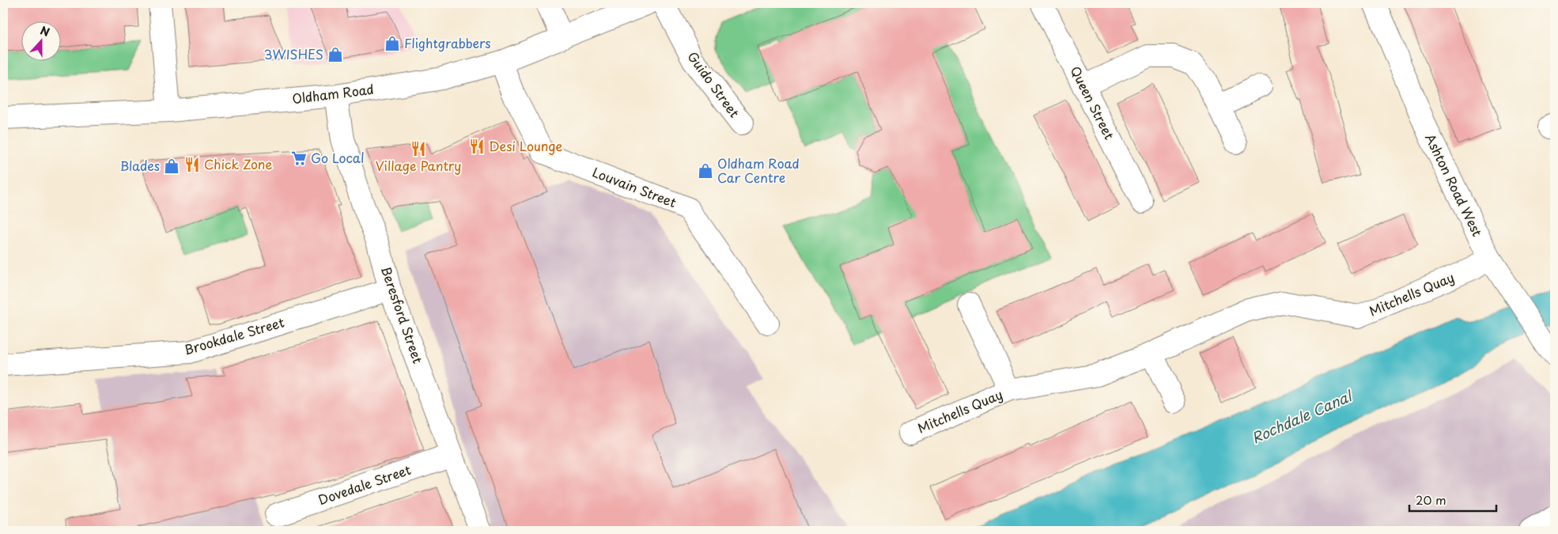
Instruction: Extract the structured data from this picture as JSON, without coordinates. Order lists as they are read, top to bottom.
{
  "streets": {
    "main road": [
      "Guido Street",
      "Oldham Road",
      "Queen Street",
      "Ashton Road West",
      "Louvain Street",
      "Mitchells Quay",
      "Beresford Street",
      "Brookdale Street",
      "Dovedale Street"
    ]
  },
  "crossings": [
    ["Oldham Road", "Louvain Street"],
    ["Oldham Road", "Beresford Street"],
    ["Ashton Road West", "Mitchells Quay"],
    ["Beresford Street", "Brookdale Street"],
    ["Beresford Street", "Dovedale Street"]
  ],
  "water": ["Rochdale Canal"],
  "places": {
    "shop": [
      "Flightgrabbers",
      "3WISHES",
      "Blades",
      "Oldham Road Car Centre"
    ],
    "restaurant": ["Desi Lounge", "Village Pantry", "Chick Zone"],
    "supermarket": ["Go Local"]
  },
  "scale_bar": "20 m",
  "north": "top"
}
